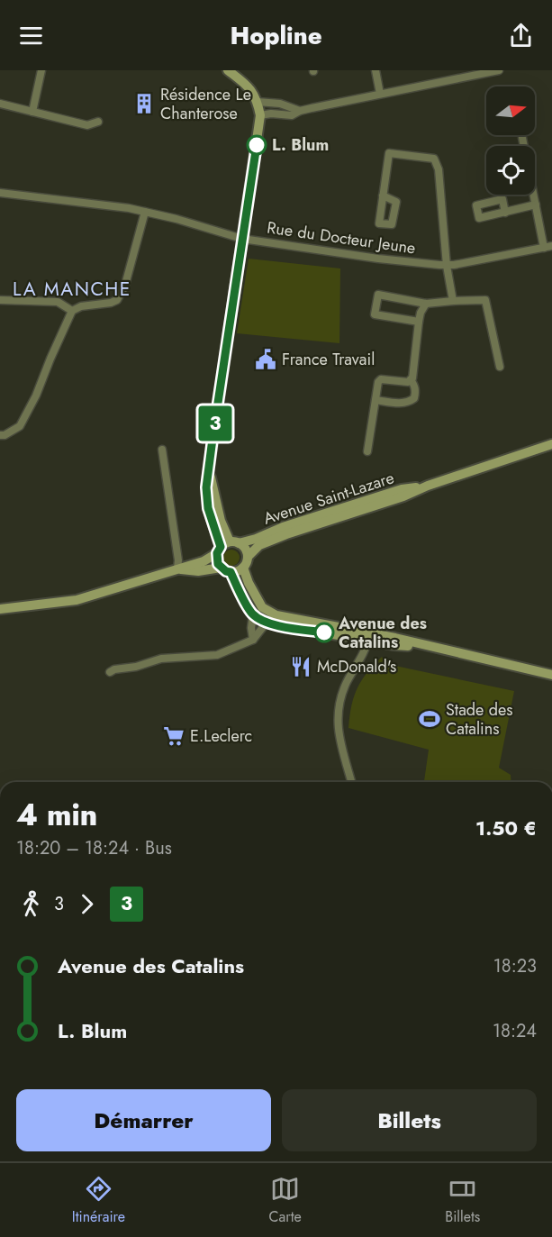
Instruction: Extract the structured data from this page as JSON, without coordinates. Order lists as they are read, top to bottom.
{
  "streets": {
    "street": ["Rue du Docteur Jeune", "Avenue Saint-Lazare"]
  },
  "districts": ["LA MANCHE"],
  "places": {
    "building": ["Résidence Le Chanterose"],
    "other": ["L. Blum", "Avenue des Catalins"],
    "public building": ["France Travail"],
    "restaurant": ["McDonald's"],
    "sports": ["Stade des Catalins"],
    "supermarket": ["E.Leclerc"]
  },
  "lines": ["bus line 3"],
  "north": "right",
  "page": {
    "header": "Hopline",
    "on_map": "3",
    "heading": ["4 min", "18:20 – 18:24 · Bus", "1.50 €"],
    "legs": ["3", "3"],
    "list": [
      {
        "name": "Avenue des Catalins",
        "value": "18:23"
      },
      {
        "name": "L. Blum",
        "value": "18:24"
      }
    ],
    "buttons": ["Démarrer", "Billets"],
    "tabs": ["Itinéraire", "Carte", "Billets"]
  }
}
